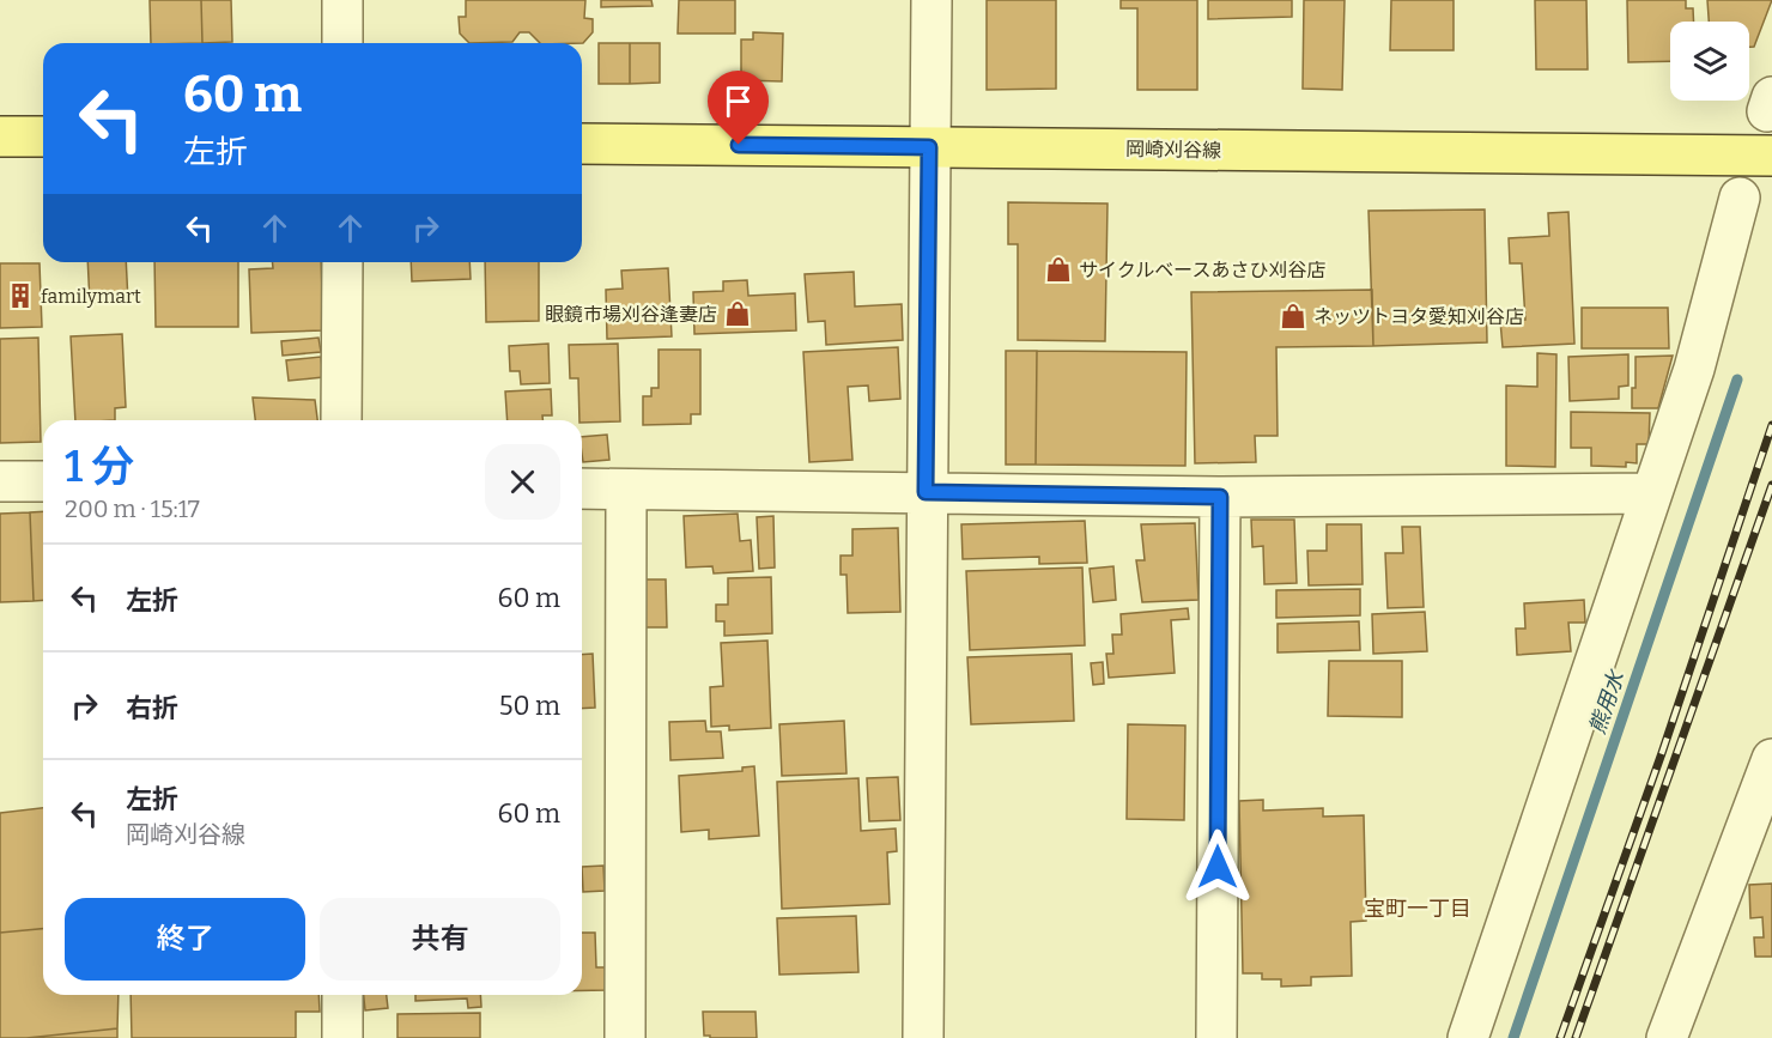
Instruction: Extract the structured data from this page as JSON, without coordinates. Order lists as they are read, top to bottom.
{
  "streets": {
    "main road": ["岡崎刈谷線"]
  },
  "districts": ["宝町一丁目"],
  "water": ["熊用水"],
  "places": {
    "shop": ["サイクルベースあさひ刈谷店", "眼鏡市場刈谷逢妻店", "ネッツトヨタ愛知刈谷店"],
    "building": ["familymart"]
  },
  "page": {
    "turn": ["60 m", "左折"],
    "heading": ["1 分", "200 m · 15:17"],
    "list": [
      {
        "name": "左折",
        "value": "60 m"
      },
      {
        "name": "右折",
        "value": "50 m"
      },
      {
        "name": "左折",
        "note": "岡崎刈谷線",
        "value": "60 m"
      }
    ],
    "buttons": ["終了", "共有"]
  }
}
